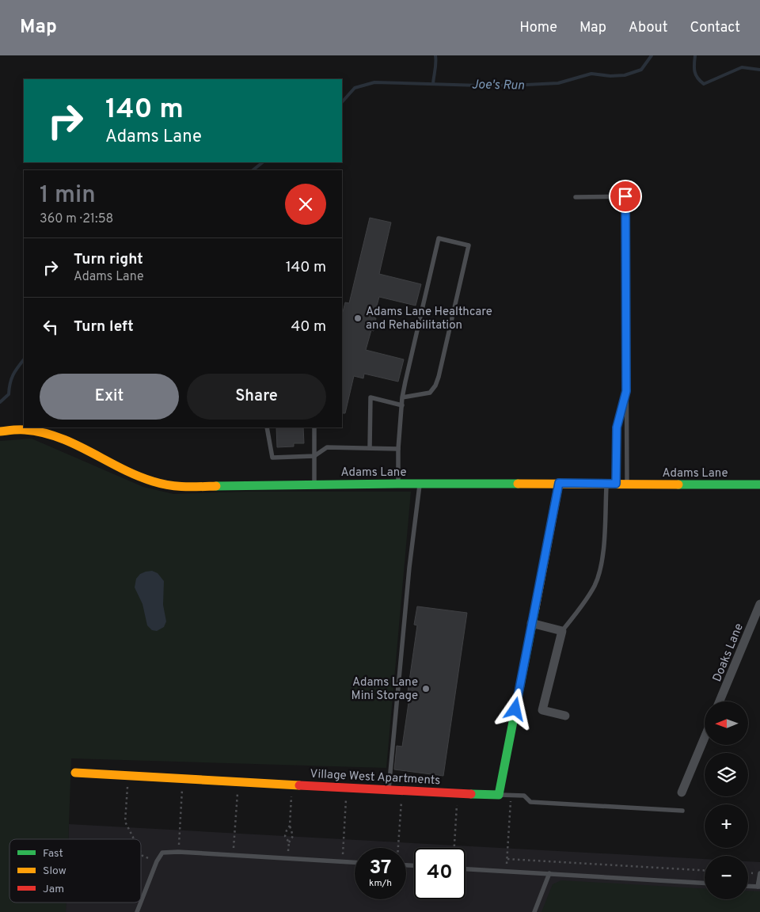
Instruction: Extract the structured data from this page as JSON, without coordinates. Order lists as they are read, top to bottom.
{
  "streets": {
    "street": ["Adams Lane", "Doaks Lane", "Village West Apartments"]
  },
  "water": ["Joe's Run"],
  "places": ["Adams Lane Healthcare and Rehabilitation", "Adams Lane Mini Storage"],
  "legend": ["Fast", "Slow", "Jam"],
  "north": "left",
  "page": {
    "header": "Map",
    "nav": [
      "Home",
      "Map",
      "About",
      "Contact"
    ],
    "turn": ["140 m", "Adams Lane"],
    "heading": ["1 min", "360 m · 21:58"],
    "list": [
      {
        "name": "Turn right",
        "note": "Adams Lane",
        "value": "140 m"
      },
      {
        "name": "Turn left",
        "value": "40 m"
      }
    ],
    "buttons": ["Exit", "Share"],
    "map_buttons": ["+", "−"],
    "speed": "37 km/h",
    "limit": "40"
  }
}
